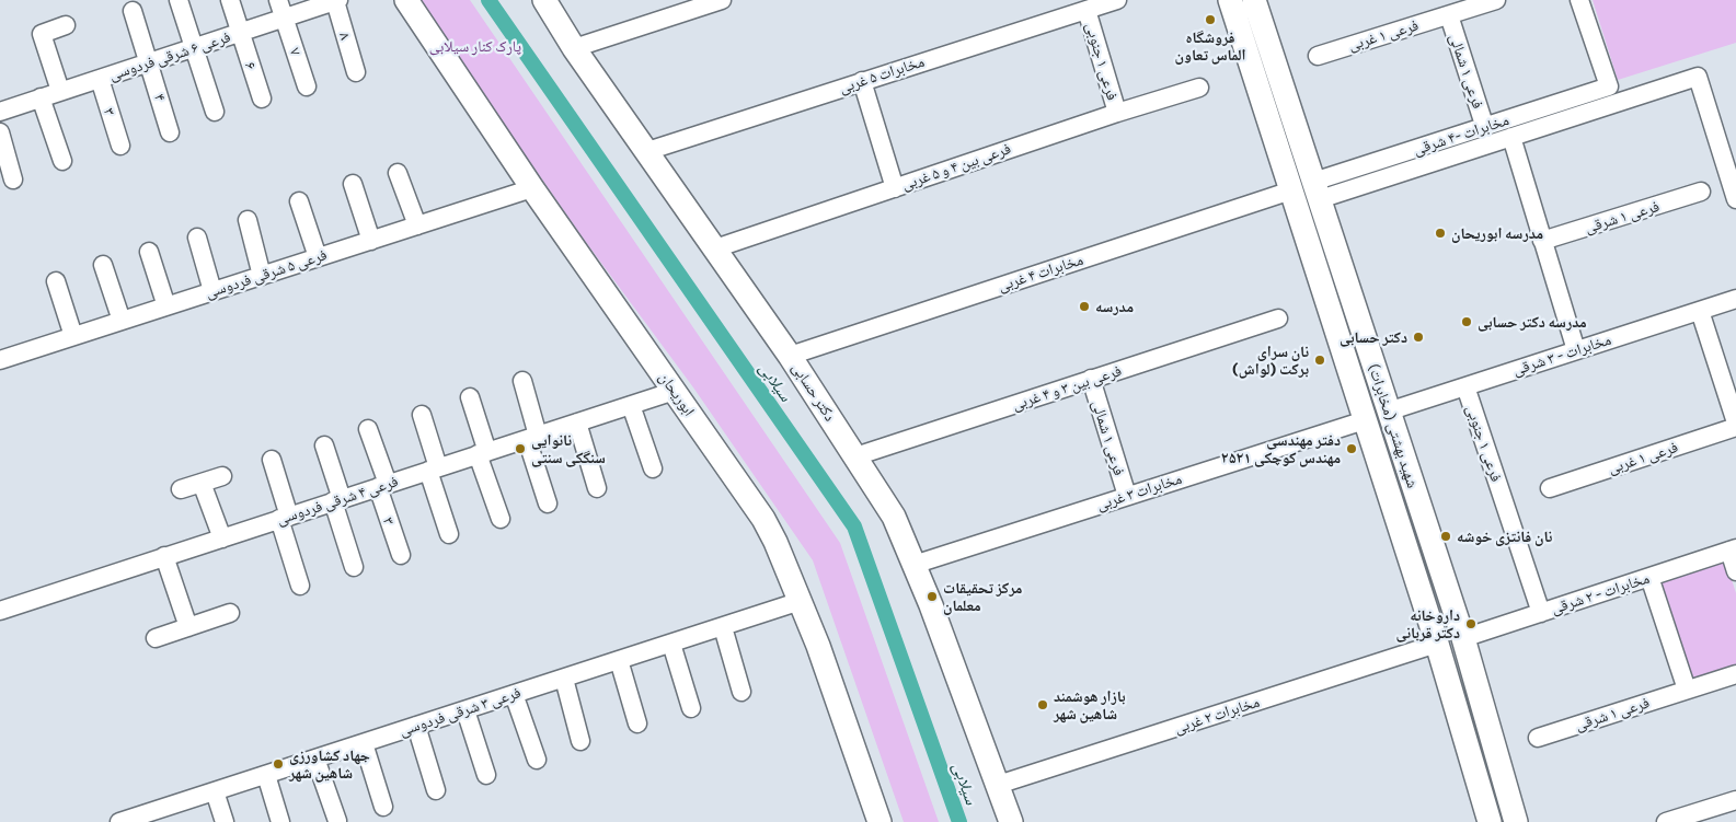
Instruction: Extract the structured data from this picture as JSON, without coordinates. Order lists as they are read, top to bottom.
{
  "streets": {
    "main road": ["دکتر حسابی", "ابوریحان", "شهید بهشتی (مخابرات)"],
    "street": [
      "فرعی ۱ غربی",
      "۸",
      "۷",
      "فرعی ۶ شرقی فردوسی",
      "فرعی ۱ جنوبی",
      "۶",
      "فرعی ۱ شمالی",
      "مخابرات ۵ غربی",
      "۴",
      "۳",
      "مخابرات -۴ شرقی",
      "فرعی بین ۴ و ۵ غربی",
      "فرعی ۱ شرقی",
      "مخابرات ۴ غربی",
      "فرعی ۵ شرقی فردوسی",
      "مخابرات - ۳ شرقی",
      "فرعی بین ۳ و ۴ غربی",
      "مخابرات ۳ غربی",
      "فرعی ۴ شرقی فردوسی",
      "مخابرات - ۲ شرقی",
      "فرعی ۳ شرقی فردوسی",
      "مخابرات ۲ غربی"
    ]
  },
  "crossings": [
    ["فرعی ۱ غربی", "فرعی ۱ شمالی"],
    ["۸", "فرعی ۶ شرقی فردوسی"],
    ["۷", "فرعی ۶ شرقی فردوسی"],
    ["فرعی ۶ شرقی فردوسی", "۶"],
    ["فرعی ۶ شرقی فردوسی", "۴"],
    ["فرعی ۶ شرقی فردوسی", "۳"],
    ["فرعی ۱ جنوبی", "مخابرات ۵ غربی"],
    ["فرعی ۱ جنوبی", "فرعی بین ۴ و ۵ غربی"],
    ["فرعی ۱ جنوبی", "مخابرات - ۳ شرقی"],
    ["فرعی ۱ جنوبی", "مخابرات - ۲ شرقی"],
    ["فرعی ۱ شمالی", "مخابرات -۴ شرقی"],
    ["فرعی ۱ شمالی", "فرعی بین ۳ و ۴ غربی"],
    ["فرعی ۱ شمالی", "مخابرات ۳ غربی"],
    ["مخابرات ۵ غربی", "دکتر حسابی"],
    ["۳", "فرعی ۴ شرقی فردوسی"],
    ["مخابرات -۴ شرقی", "شهید بهشتی (مخابرات)"],
    ["فرعی بین ۴ و ۵ غربی", "دکتر حسابی"],
    ["مخابرات ۴ غربی", "دکتر حسابی"],
    ["مخابرات ۴ غربی", "شهید بهشتی (مخابرات)"],
    ["فرعی ۵ شرقی فردوسی", "ابوریحان"],
    ["مخابرات - ۳ شرقی", "شهید بهشتی (مخابرات)"],
    ["فرعی بین ۳ و ۴ غربی", "دکتر حسابی"],
    ["دکتر حسابی", "مخابرات ۳ غربی"],
    ["دکتر حسابی", "مخابرات ۲ غربی"],
    ["ابوریحان", "فرعی ۴ شرقی فردوسی"],
    ["ابوریحان", "فرعی ۳ شرقی فردوسی"],
    ["شهید بهشتی (مخابرات)", "مخابرات ۳ غربی"],
    ["شهید بهشتی (مخابرات)", "مخابرات - ۲ شرقی"],
    ["شهید بهشتی (مخابرات)", "مخابرات ۲ غربی"]
  ],
  "water": ["سیلابی"],
  "parks": ["پارک کنار سیلابی"],
  "places": [
    "فروشگاه الماس تعاون",
    "مدرسه ابوریحان",
    "مدرسه",
    "مدرسه دکتر حسابی",
    "دکتر حسابی",
    "نان سرای برکت (لواش)",
    "نانوایی سنگکی سنتی",
    "دفتر مهندسی ۲۵۲۱ مهندس کوچکی",
    "نان فانتزی خوشه",
    "مرکز تحقیقات معلمان",
    "داروخانه دکتر قربانی",
    "بازار هوشمند شاهین شهر",
    "جهاد کشاورزی شاهین شهر"
  ]
}
